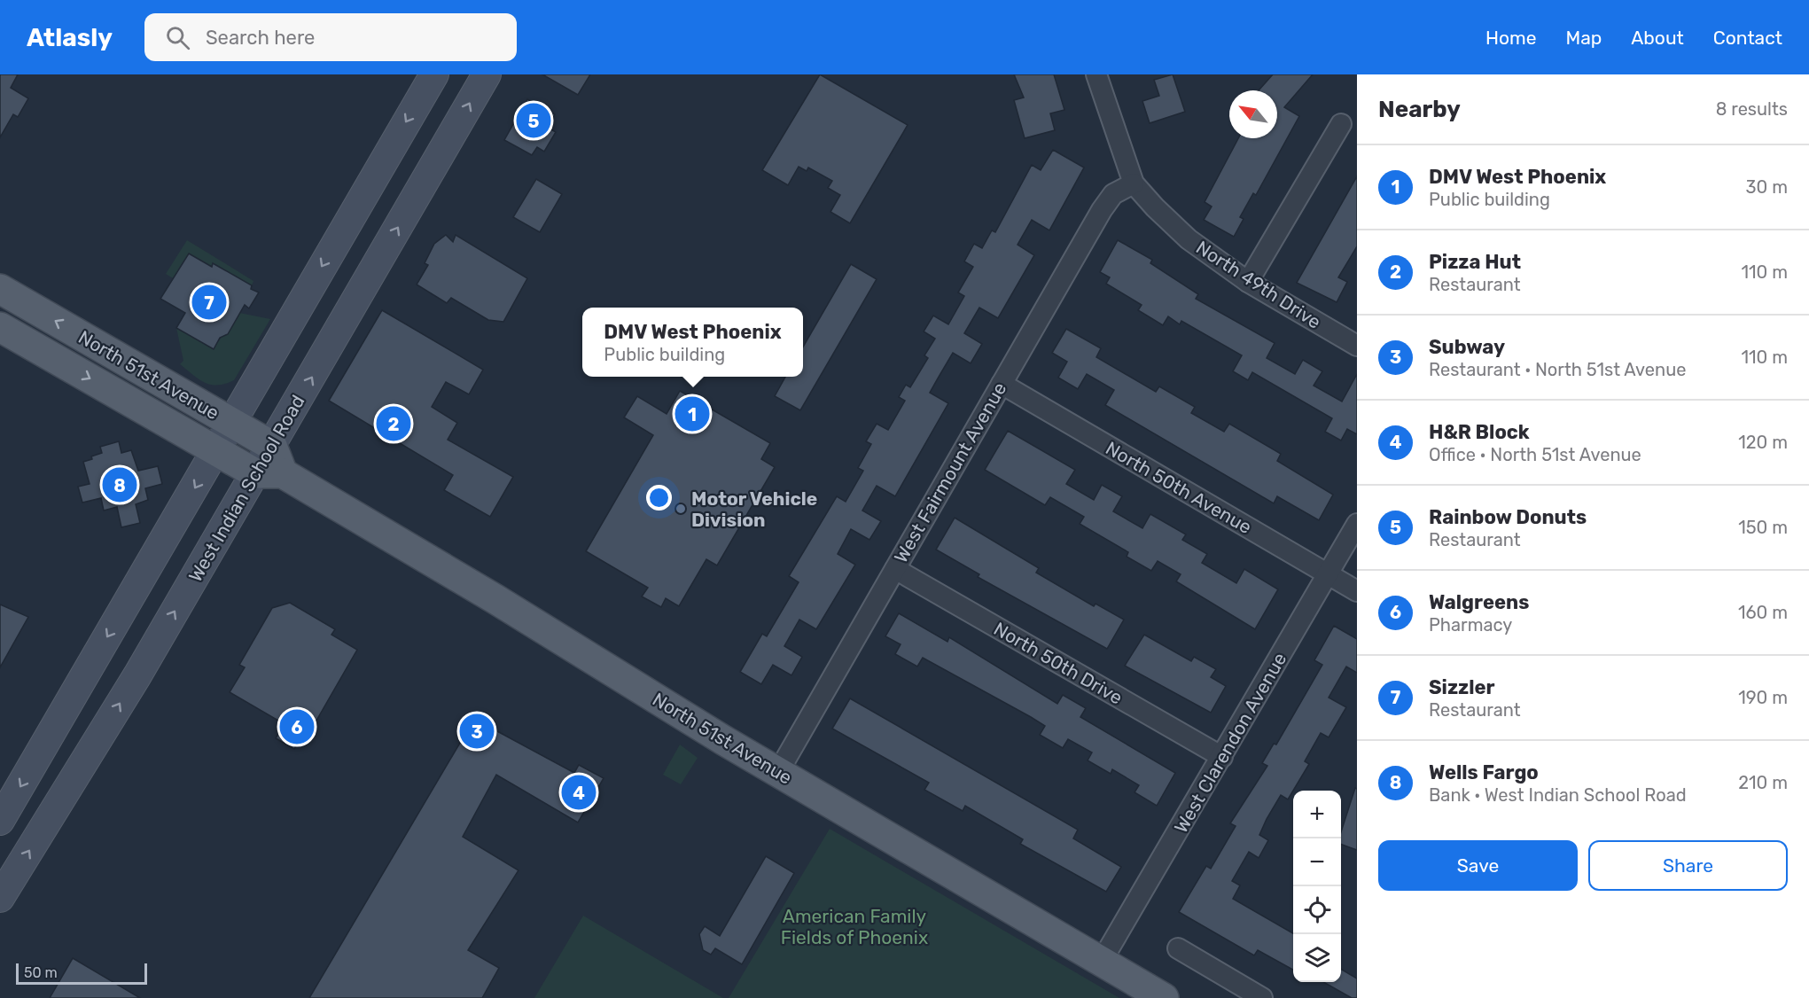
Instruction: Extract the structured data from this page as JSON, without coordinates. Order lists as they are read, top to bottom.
{
  "streets": {
    "main road": ["North 51st Avenue", "West Indian School Road"],
    "street": [
      "North 49th Drive",
      "West Fairmount Avenue",
      "North 50th Avenue",
      "North 50th Drive",
      "West Clarendon Avenue"
    ]
  },
  "crossings": [
    ["North 49th Drive", "West Fairmount Avenue"],
    ["North 51st Avenue", "West Fairmount Avenue"],
    ["North 51st Avenue", "West Indian School Road"],
    ["North 51st Avenue", "West Clarendon Avenue"],
    ["West Fairmount Avenue", "North 50th Avenue"],
    ["West Fairmount Avenue", "North 50th Drive"],
    ["North 50th Avenue", "West Clarendon Avenue"],
    ["North 50th Drive", "West Clarendon Avenue"]
  ],
  "parks": ["American Family Fields of Phoenix"],
  "places": ["Motor Vehicle Division"],
  "scale_bar": "50 m",
  "north": "top left",
  "page": {
    "header": "Atlasly",
    "search": "Search here",
    "nav": [
      "Home",
      "Map",
      "About",
      "Contact"
    ],
    "heading": ["Nearby", "8 results"],
    "pins": [
      "5",
      "7",
      "1",
      "2",
      "8",
      "6",
      "3",
      "4"
    ],
    "list": [
      {
        "mark": "1",
        "name": "DMV West Phoenix",
        "note": "Public building",
        "value": "30 m"
      },
      {
        "mark": "2",
        "name": "Pizza Hut",
        "note": "Restaurant",
        "value": "110 m"
      },
      {
        "mark": "3",
        "name": "Subway",
        "note": "Restaurant · North 51st Avenue",
        "value": "110 m"
      },
      {
        "mark": "4",
        "name": "H&R Block",
        "note": "Office · North 51st Avenue",
        "value": "120 m"
      },
      {
        "mark": "5",
        "name": "Rainbow Donuts",
        "note": "Restaurant",
        "value": "150 m"
      },
      {
        "mark": "6",
        "name": "Walgreens",
        "note": "Pharmacy",
        "value": "160 m"
      },
      {
        "mark": "7",
        "name": "Sizzler",
        "note": "Restaurant",
        "value": "190 m"
      },
      {
        "mark": "8",
        "name": "Wells Fargo",
        "note": "Bank · West Indian School Road",
        "value": "210 m"
      }
    ],
    "popup": ["DMV West Phoenix", "Public building"],
    "map_buttons": ["+", "−"],
    "buttons": ["Save", "Share"],
    "scale": "50 m"
  }
}
